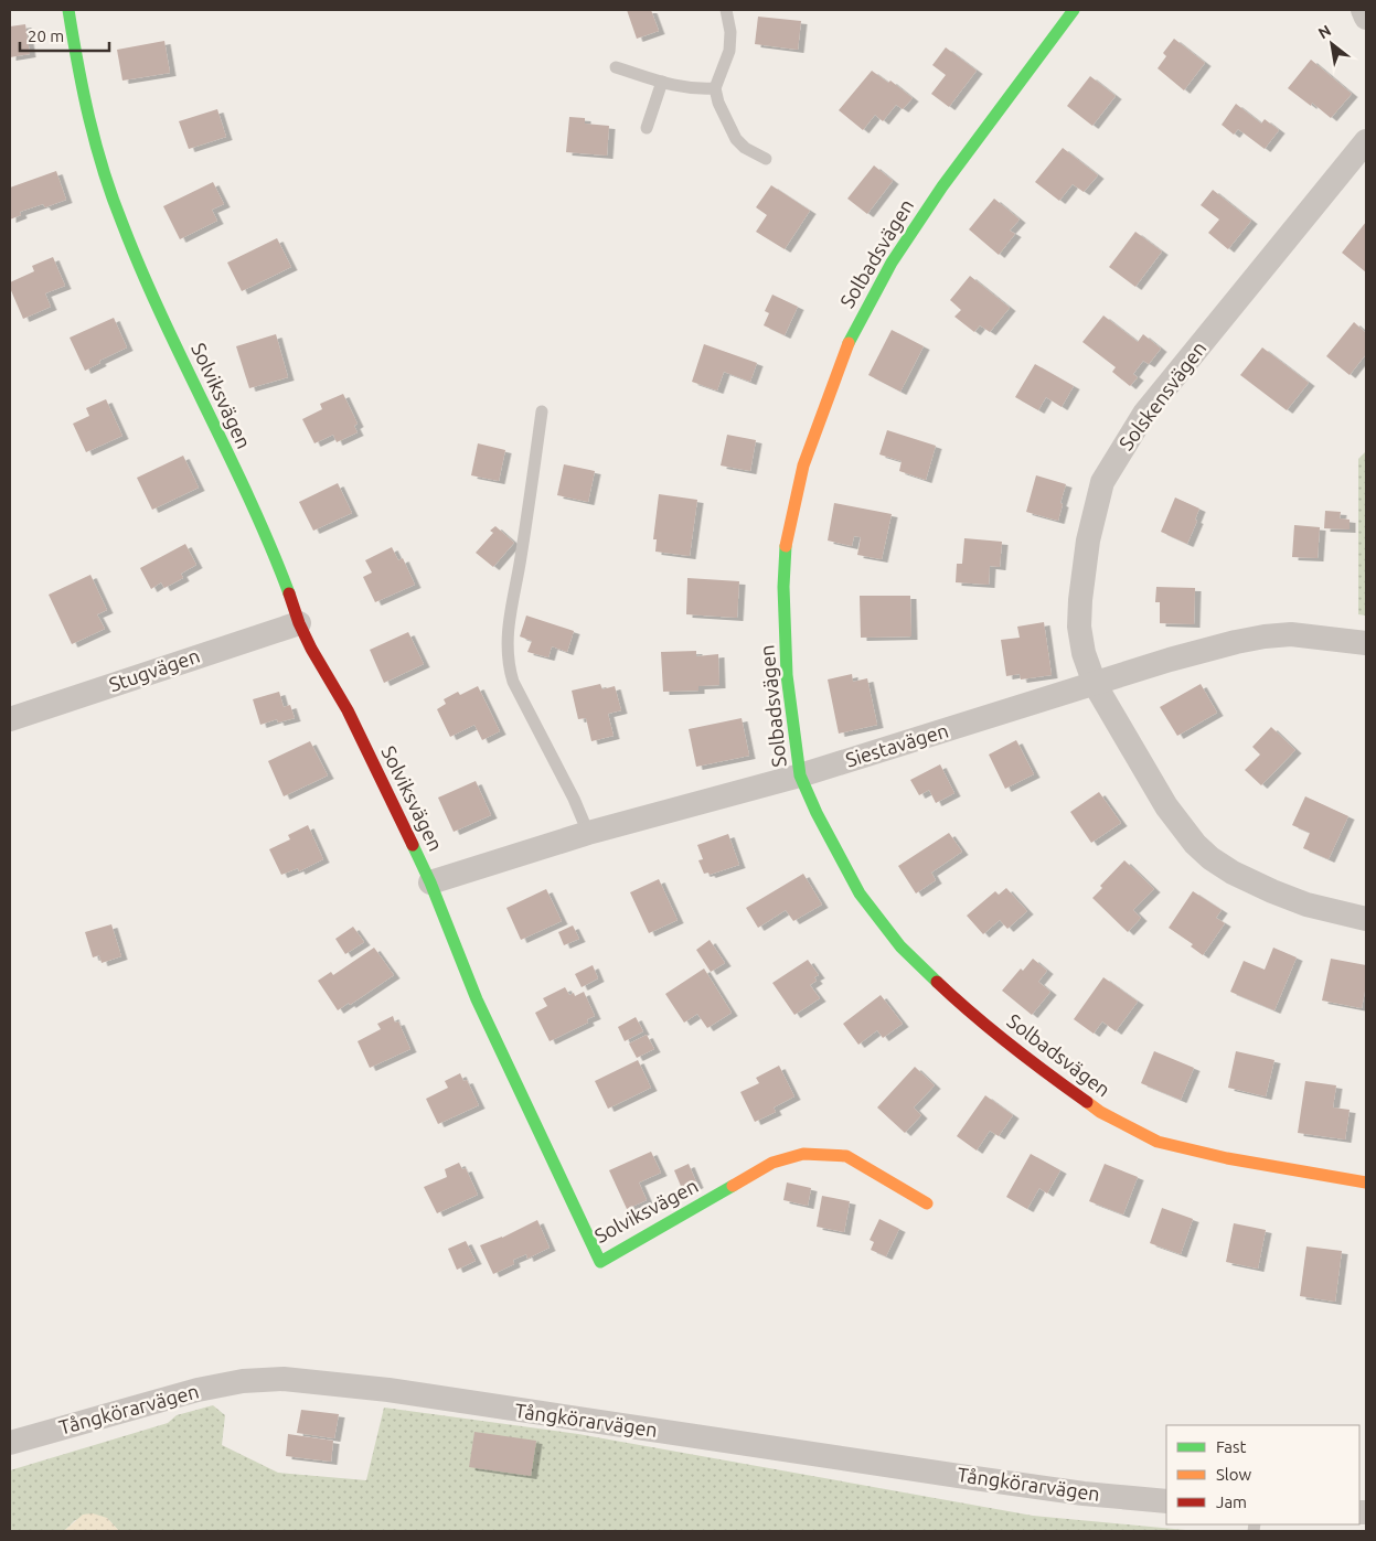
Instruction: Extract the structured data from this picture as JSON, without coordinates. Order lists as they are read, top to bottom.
{
  "streets": {
    "street": [
      "Solbadsvägen",
      "Solviksvägen",
      "Solskensvägen",
      "Stugvägen",
      "Siestavägen",
      "Tångkörarvägen"
    ]
  },
  "crossings": [
    ["Solbadsvägen", "Siestavägen"],
    ["Solviksvägen", "Stugvägen"],
    ["Solviksvägen", "Siestavägen"],
    ["Solskensvägen", "Siestavägen"]
  ],
  "legend": ["Fast", "Slow", "Jam"],
  "scale_bar": "20 m",
  "north": "top left"
}
